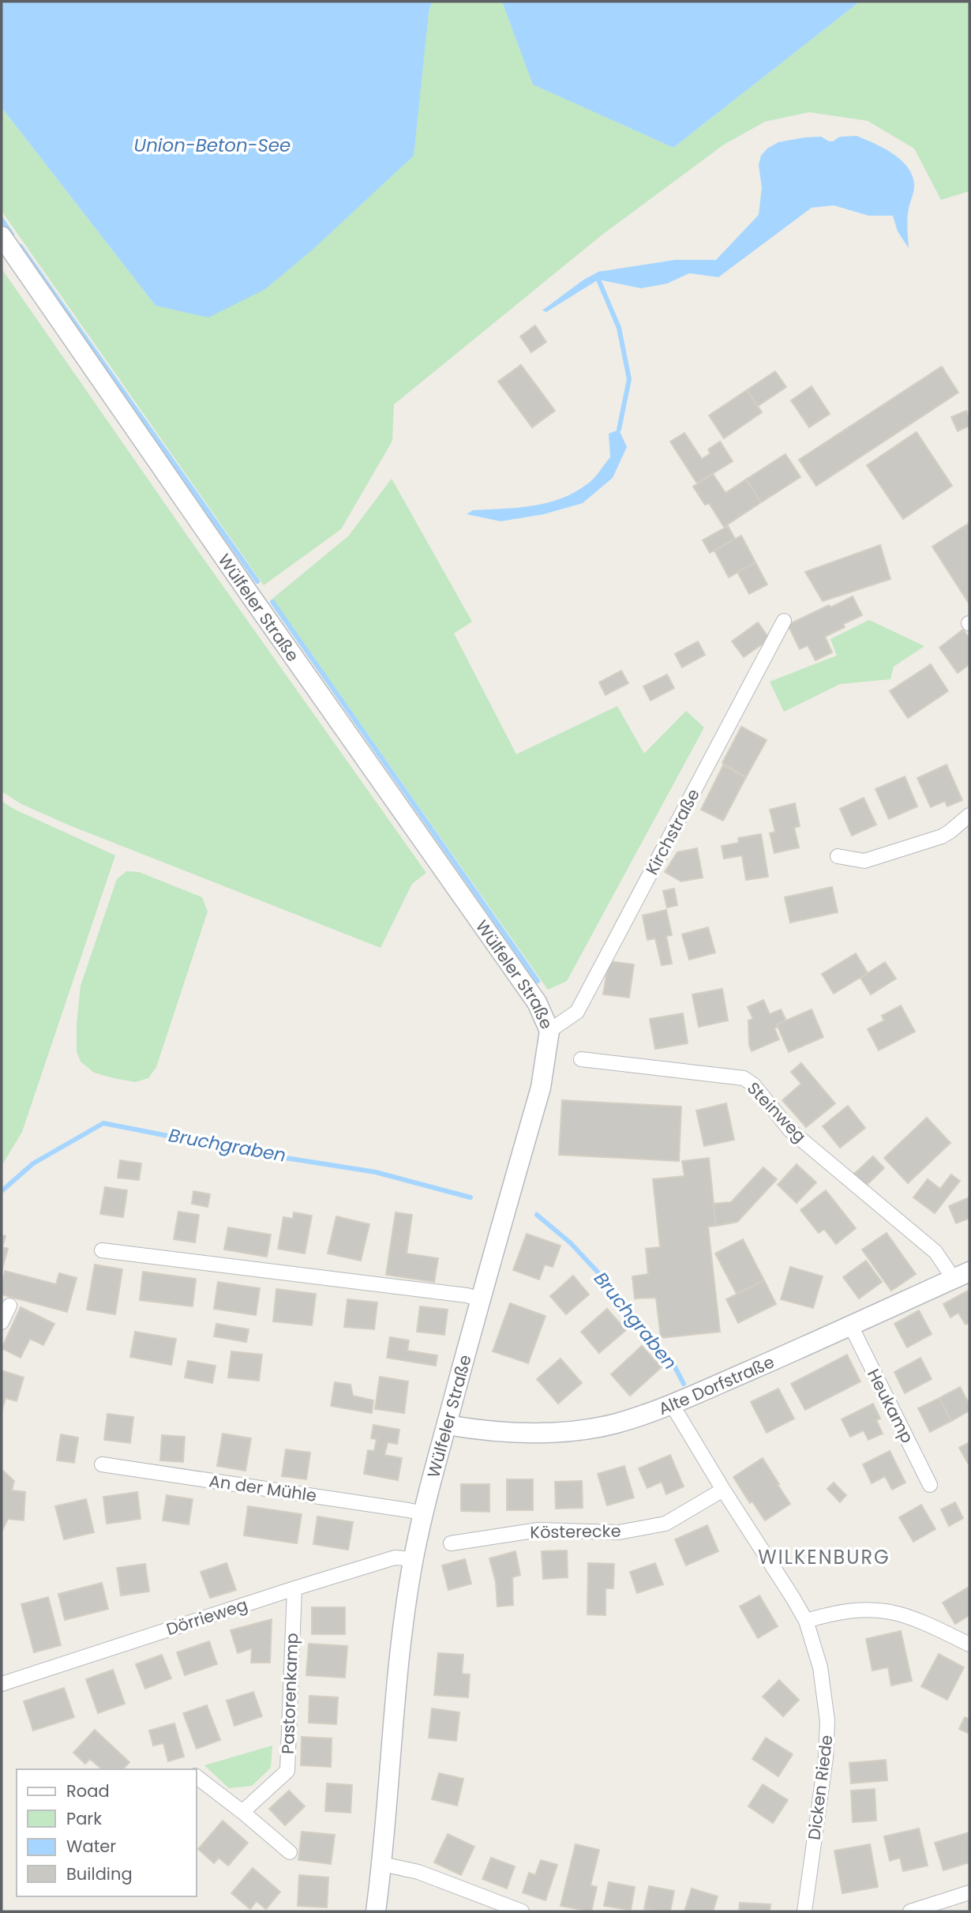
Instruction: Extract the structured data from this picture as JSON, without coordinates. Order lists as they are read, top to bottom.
{
  "streets": {
    "main road": ["Wülfeler Straße", "Alte Dorfstraße"],
    "street": [
      "Kirchstraße",
      "Steinweg",
      "Heukamp",
      "An der Mühle",
      "Kösterecke",
      "Dörrieweg",
      "Pastorenkamp",
      "Dicken Riede"
    ]
  },
  "crossings": [
    ["Wülfeler Straße", "Kirchstraße"],
    ["Wülfeler Straße", "Alte Dorfstraße"],
    ["Wülfeler Straße", "An der Mühle"],
    ["Wülfeler Straße", "Dörrieweg"],
    ["Steinweg", "Alte Dorfstraße"],
    ["Alte Dorfstraße", "Heukamp"],
    ["Alte Dorfstraße", "Dicken Riede"],
    ["Kösterecke", "Dicken Riede"],
    ["Dörrieweg", "Pastorenkamp"]
  ],
  "districts": ["WILKENBURG"],
  "water": ["Union-Beton-See", "Bruchgraben"],
  "legend": [
    "Road",
    "Park",
    "Water",
    "Building"
  ]
}
